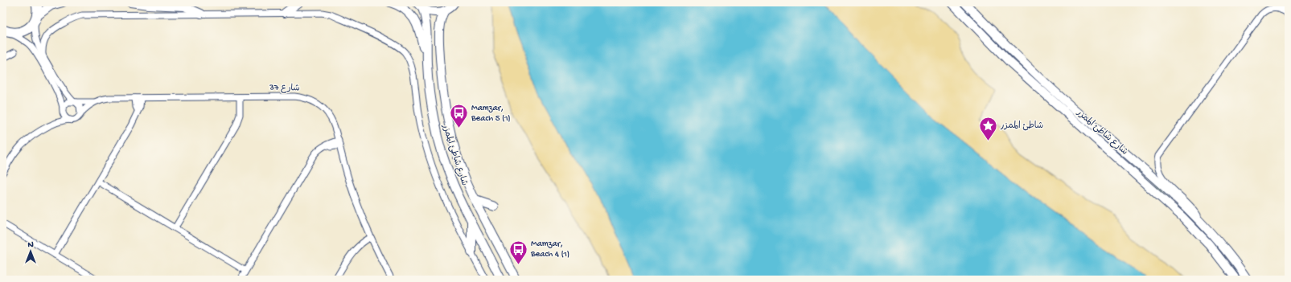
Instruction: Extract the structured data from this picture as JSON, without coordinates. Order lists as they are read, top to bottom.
{
  "streets": {
    "main road": ["شارع شاطئ الممزر"],
    "street": ["شارع 37"]
  },
  "places": {
    "bus stop": ["Mamzar, Beach 5 (1)", "Mamzar, Beach 4 (1)"],
    "place": ["شاطئ الممزر"]
  },
  "north": "top"
}
